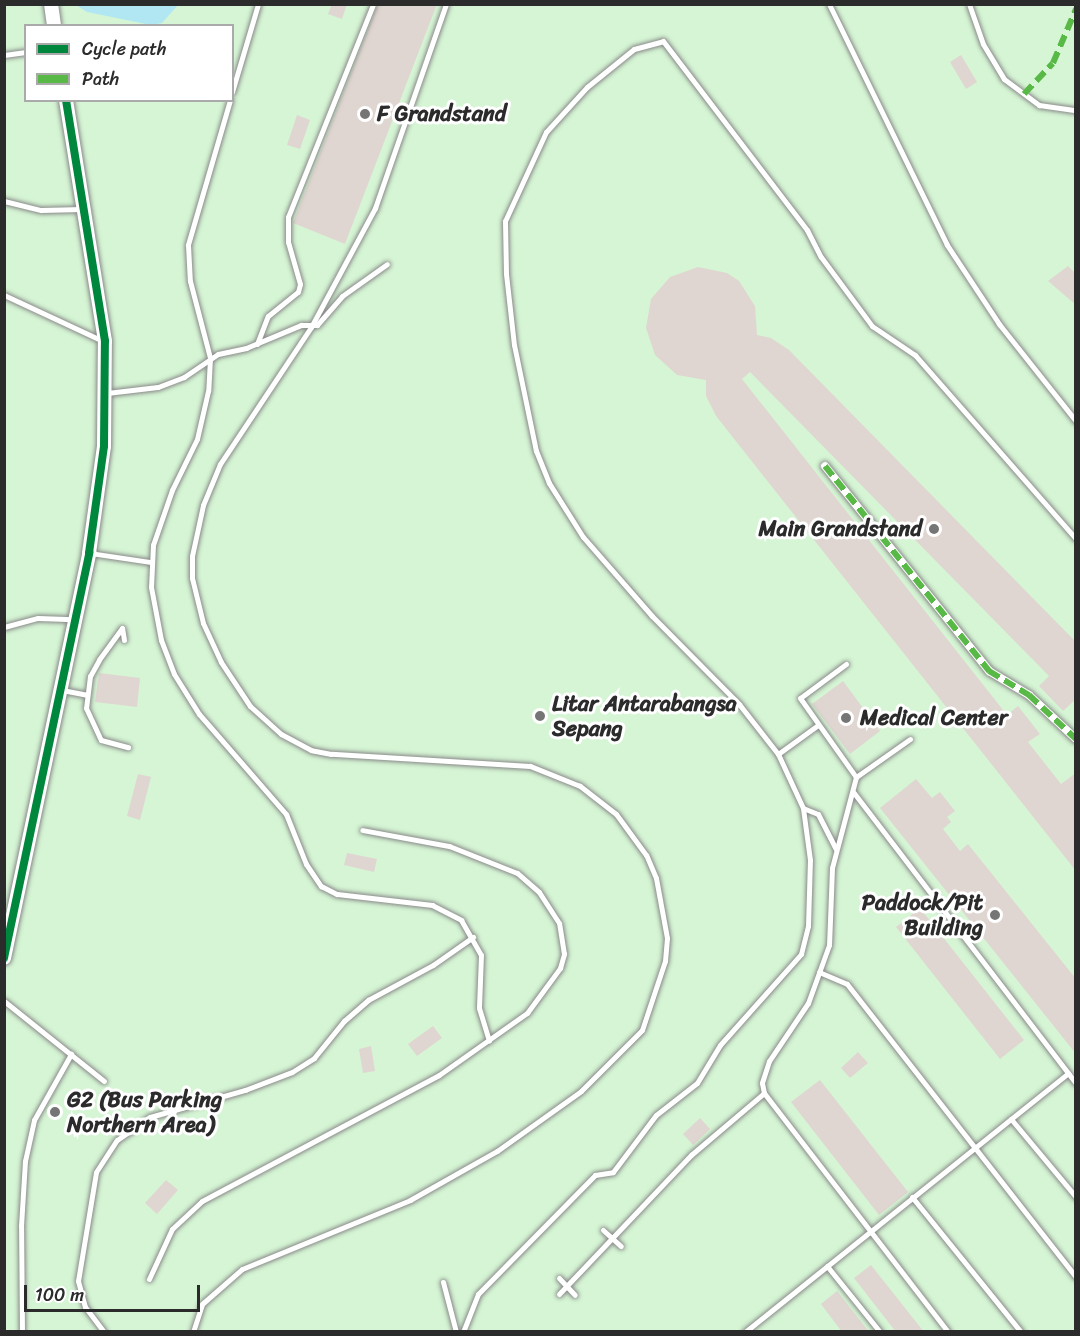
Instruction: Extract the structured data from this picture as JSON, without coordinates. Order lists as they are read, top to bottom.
{
  "places": [
    "F Grandstand",
    "Main Grandstand",
    "Litar Antarabangsa Sepang",
    "Medical Center",
    "Paddock/Pit Building",
    "G2 (Bus Parking Northern Area)"
  ],
  "legend": ["Cycle path", "Path"],
  "scale_bar": "100 m"
}
